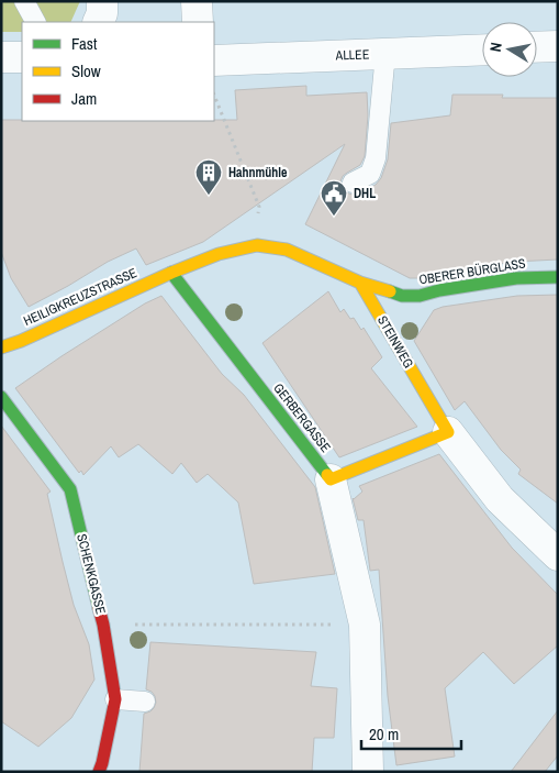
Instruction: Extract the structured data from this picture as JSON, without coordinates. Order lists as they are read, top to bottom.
{
  "streets": {
    "street": [
      "ALLEE",
      "OBERER BÜRGLASS",
      "HEILIGKREUZSTRASSE",
      "STEINWEG",
      "GERBERGASSE",
      "SCHENKGASSE"
    ]
  },
  "crossings": [
    ["OBERER BÜRGLASS", "STEINWEG"],
    ["HEILIGKREUZSTRASSE", "GERBERGASSE"]
  ],
  "places": {
    "building": ["Hahnmühle"],
    "public building": ["DHL"]
  },
  "legend": ["Fast", "Slow", "Jam"],
  "scale_bar": "20 m",
  "north": "left"
}
